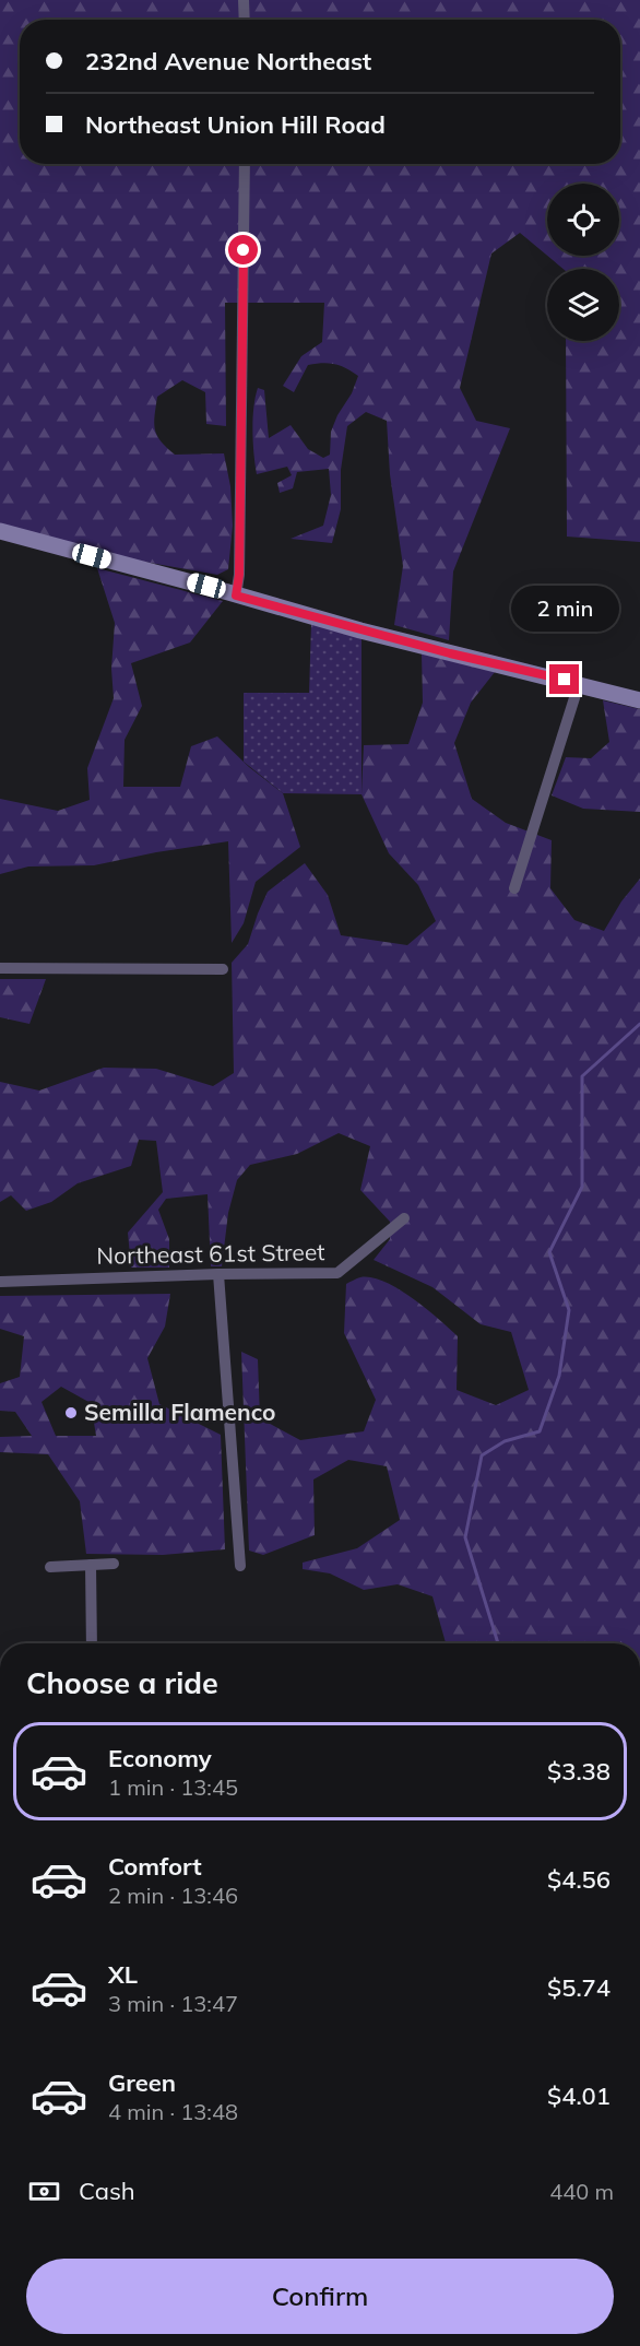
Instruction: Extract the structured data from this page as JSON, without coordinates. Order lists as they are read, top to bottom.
{
  "streets": {
    "street": ["Northeast 61st Street"]
  },
  "places": ["Semilla Flamenco"],
  "page": {
    "banner": ["232nd Avenue Northeast", "Northeast Union Hill Road"],
    "bubble": "2 min",
    "heading": "Choose a ride",
    "list": [
      {
        "name": "Economy",
        "note": "1 min · 13:45",
        "value": "$3.38"
      },
      {
        "name": "Comfort",
        "note": "2 min · 13:46",
        "value": "$4.56"
      },
      {
        "name": "XL",
        "note": "3 min · 13:47",
        "value": "$5.74"
      },
      {
        "name": "Green",
        "note": "4 min · 13:48",
        "value": "$4.01"
      }
    ],
    "pay": ["Cash", "440 m"],
    "buttons": "Confirm"
  }
}
